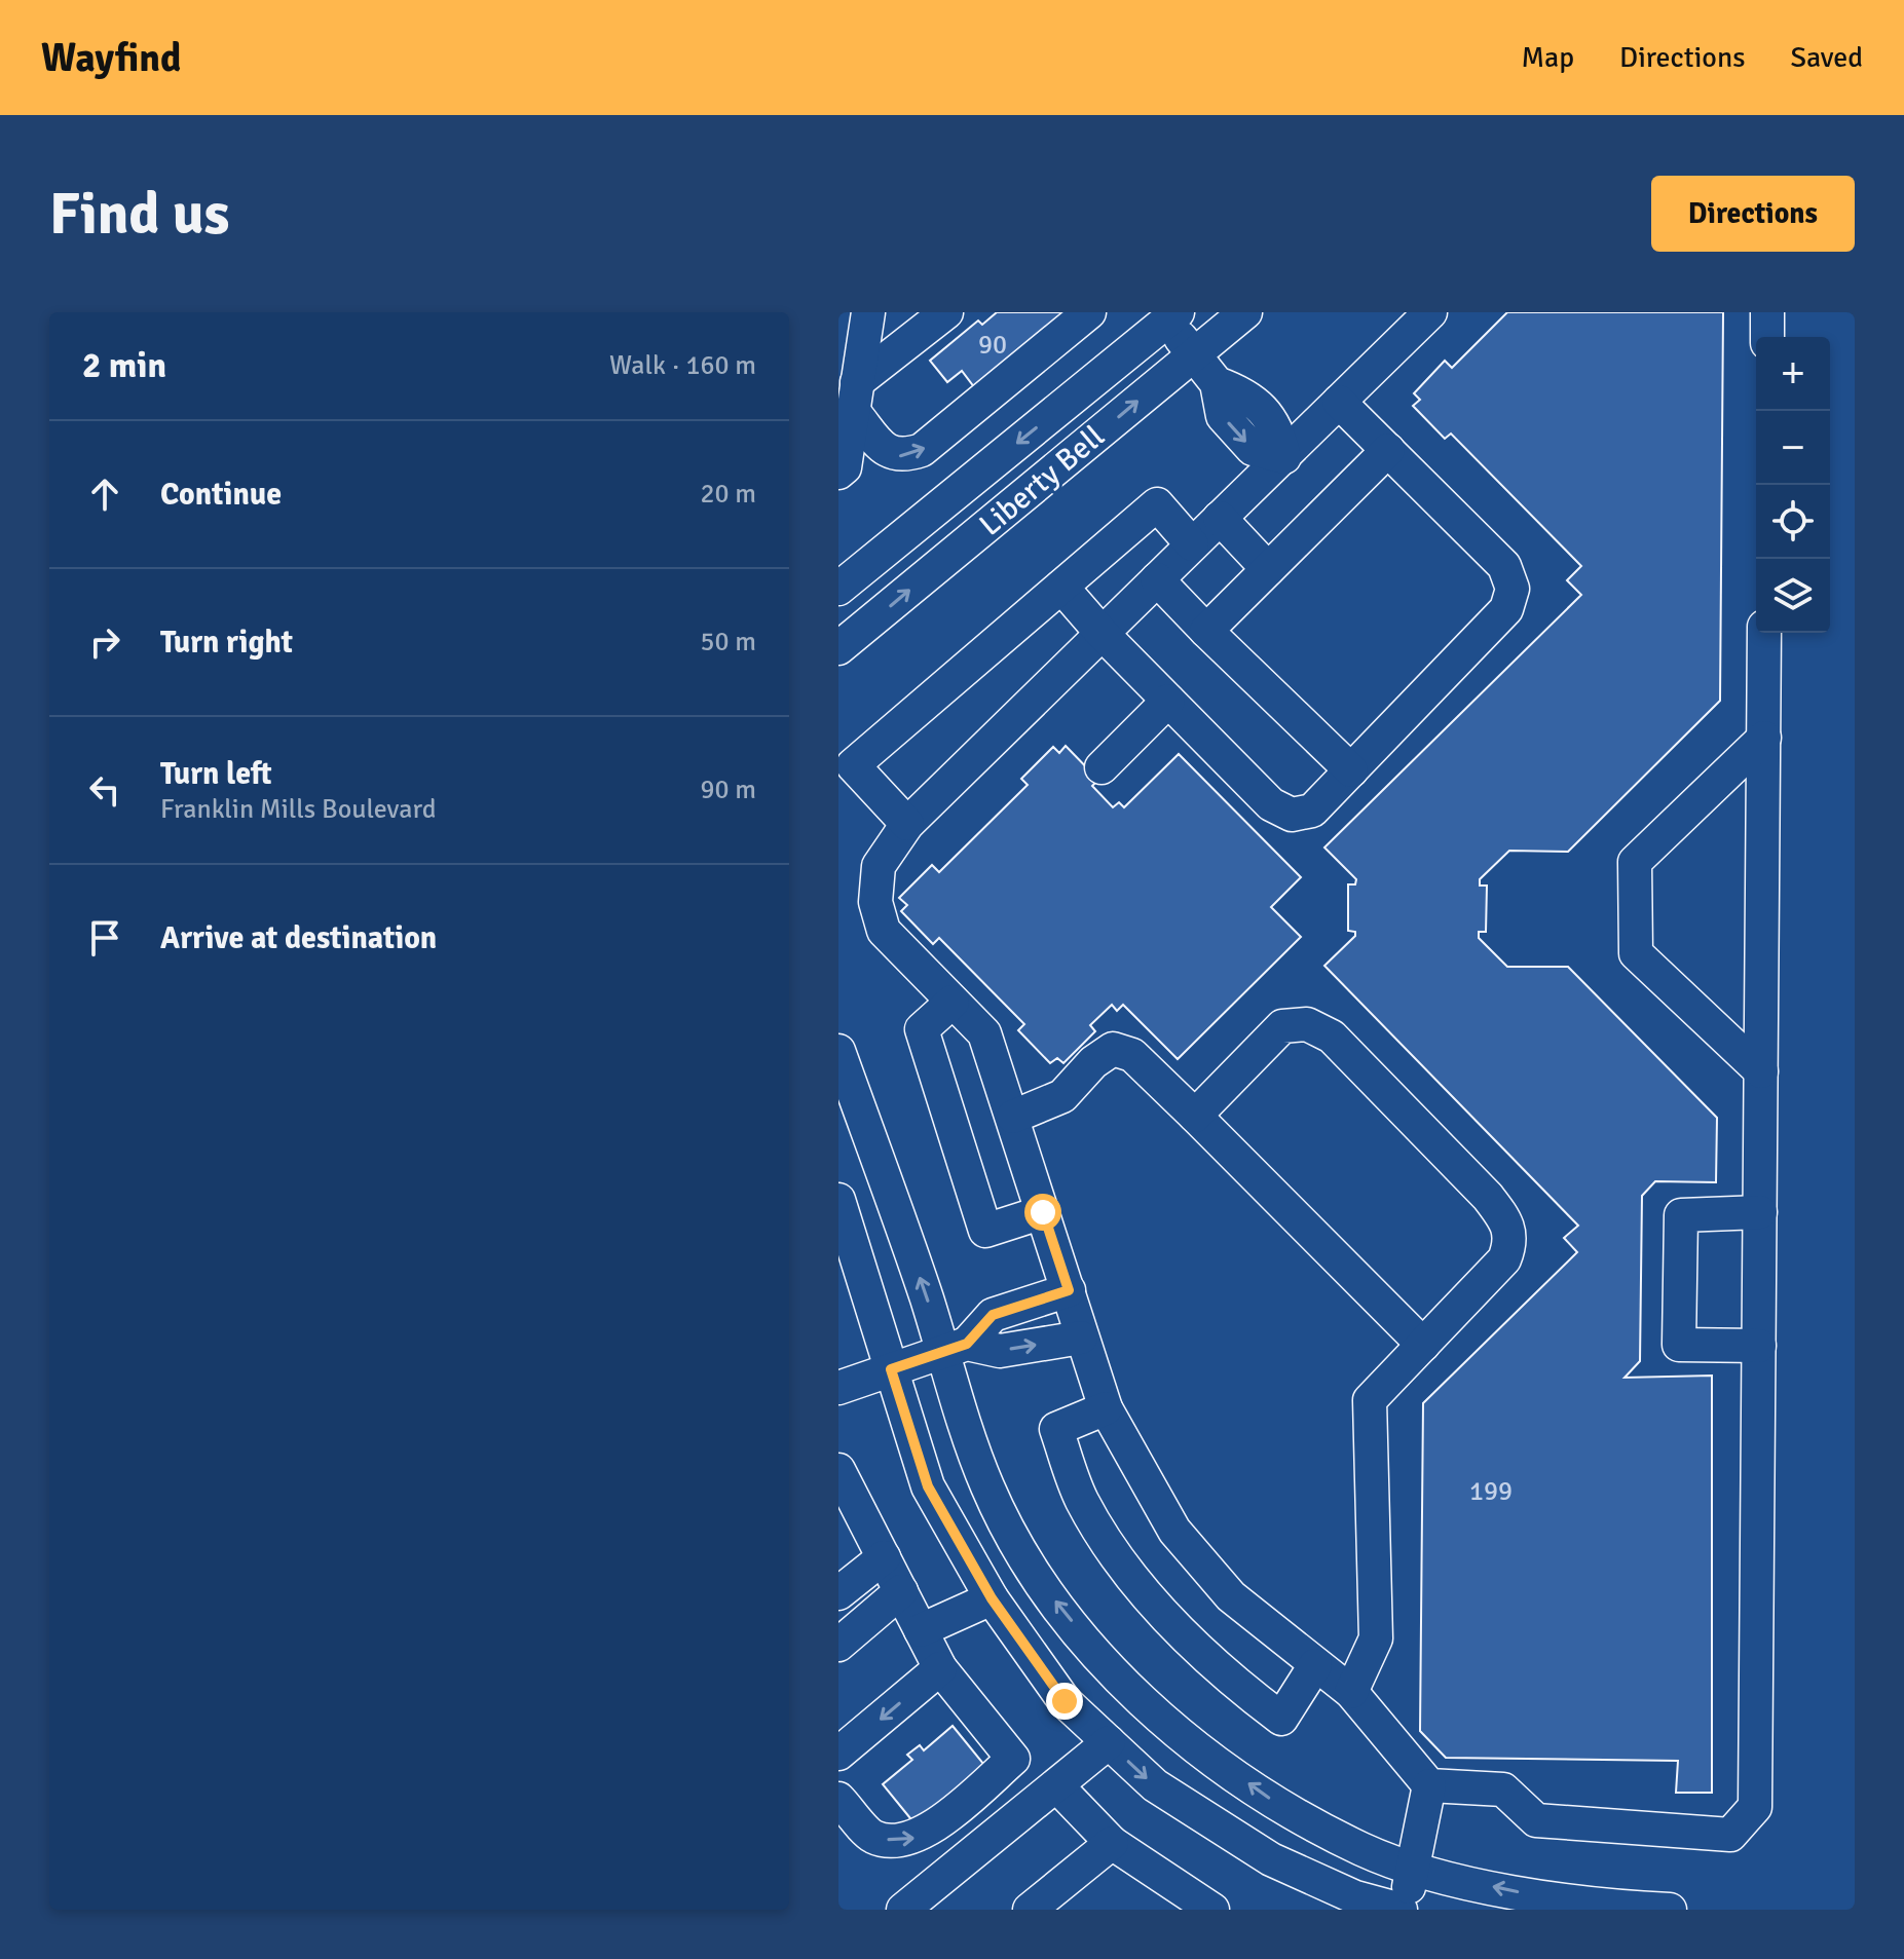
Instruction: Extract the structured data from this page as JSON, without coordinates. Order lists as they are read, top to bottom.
{
  "streets": {
    "street": ["Liberty Bell"]
  },
  "house_numbers": ["90", "199"],
  "page": {
    "header": "Wayfind",
    "nav": ["Map", "Directions", "Saved"],
    "buttons": "Directions",
    "title": "Find us",
    "heading": ["2 min", "Walk · 160 m"],
    "map_buttons": ["+", "−"],
    "list": [
      ["Continue", "20 m"],
      ["Turn right", "50 m"],
      ["Turn left", "Franklin Mills Boulevard", "90 m"],
      "Arrive at destination"
    ]
  }
}
